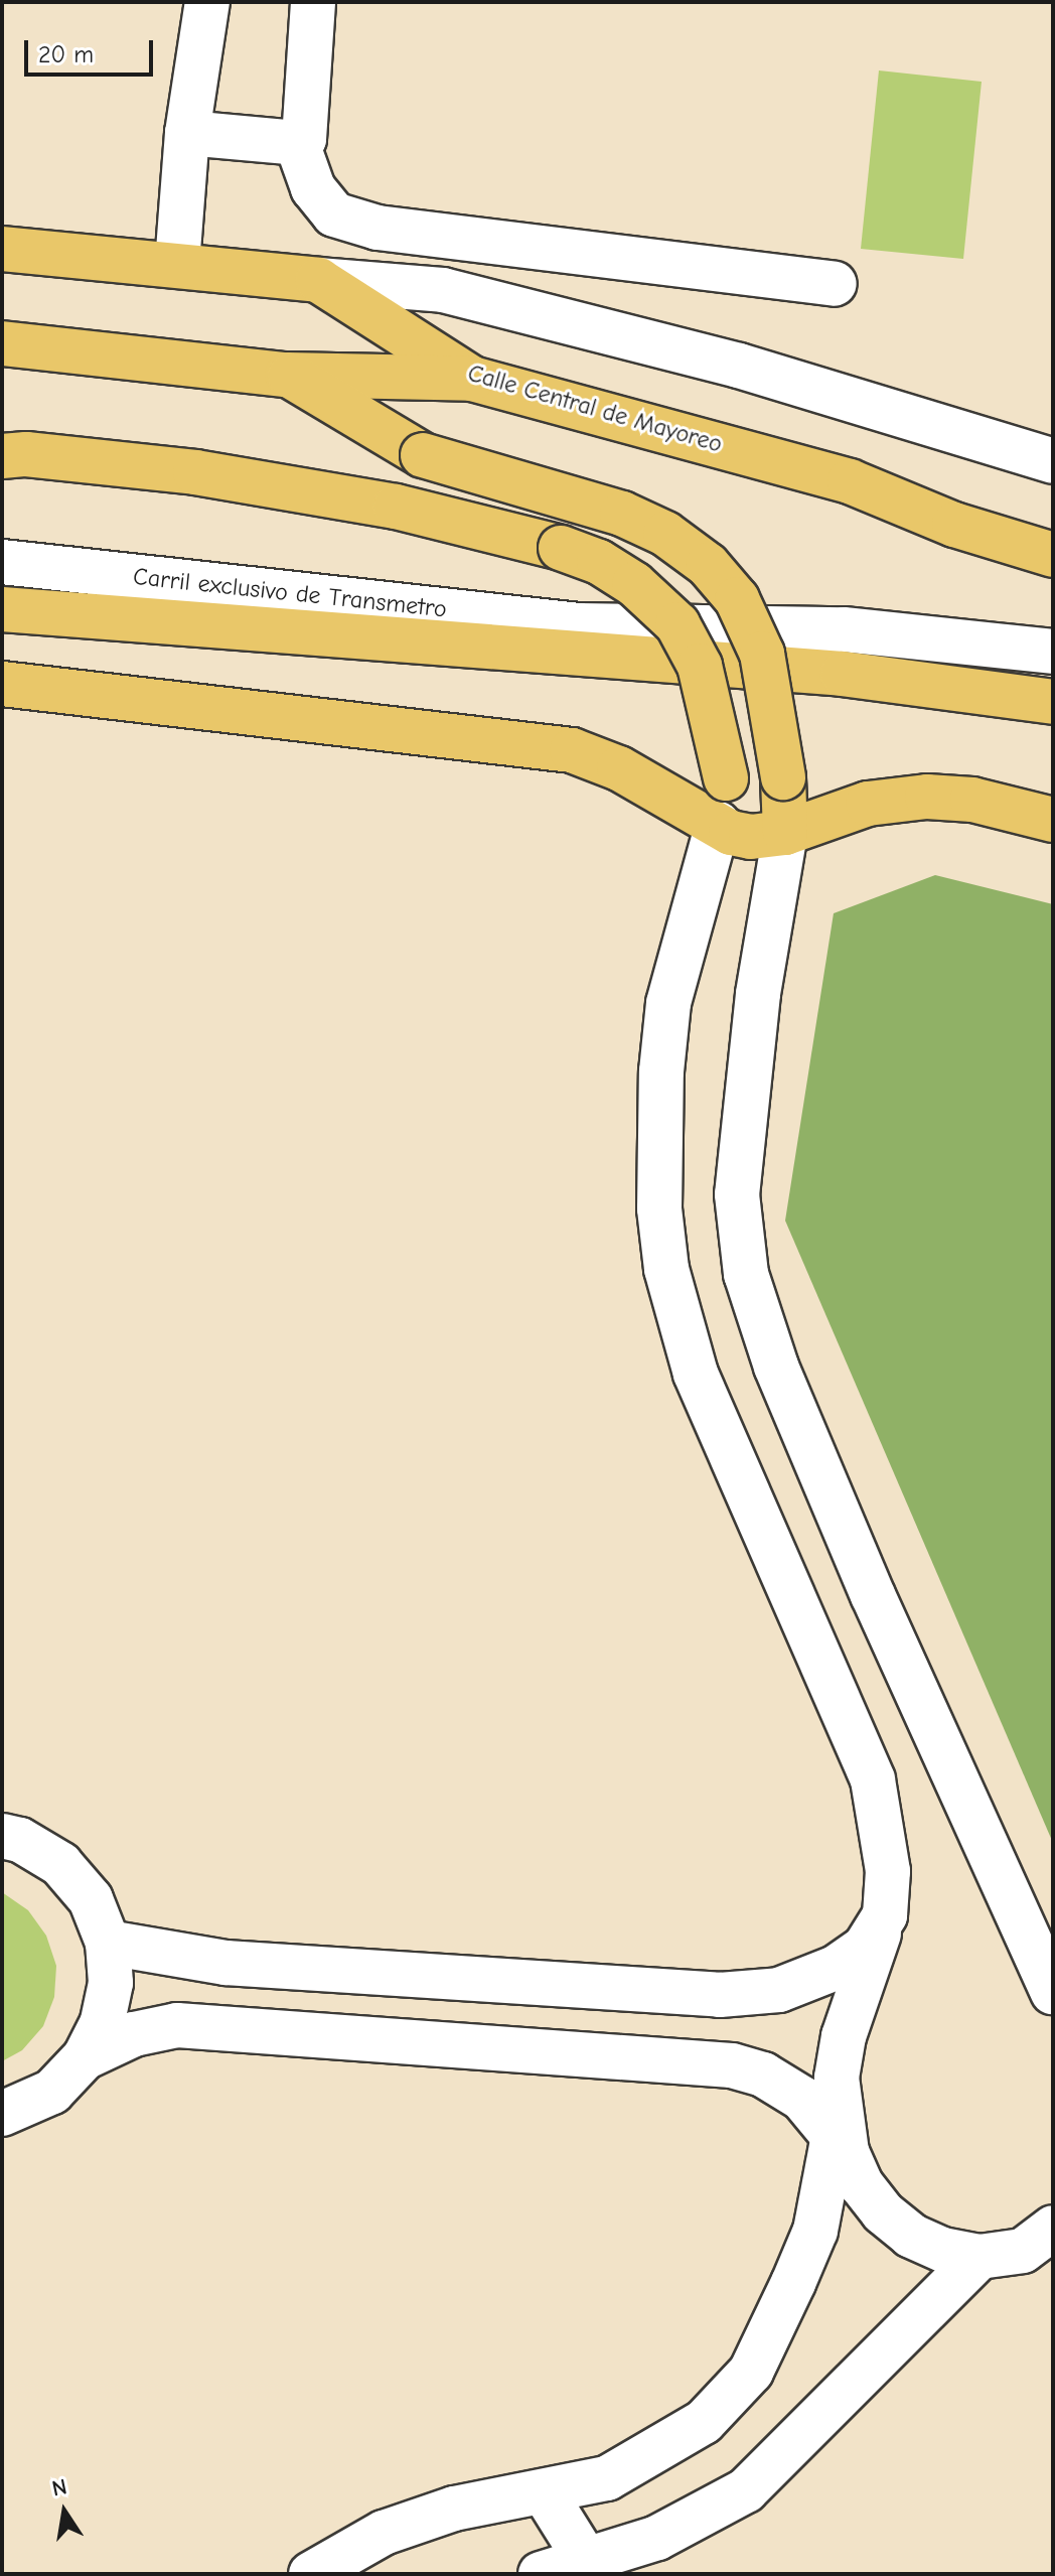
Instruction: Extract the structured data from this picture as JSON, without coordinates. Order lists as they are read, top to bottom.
{
  "streets": {
    "main road": ["Calle Central de Mayoreo"],
    "street": ["Carril exclusivo de Transmetro"]
  },
  "scale_bar": "20 m",
  "north": "top"
}
